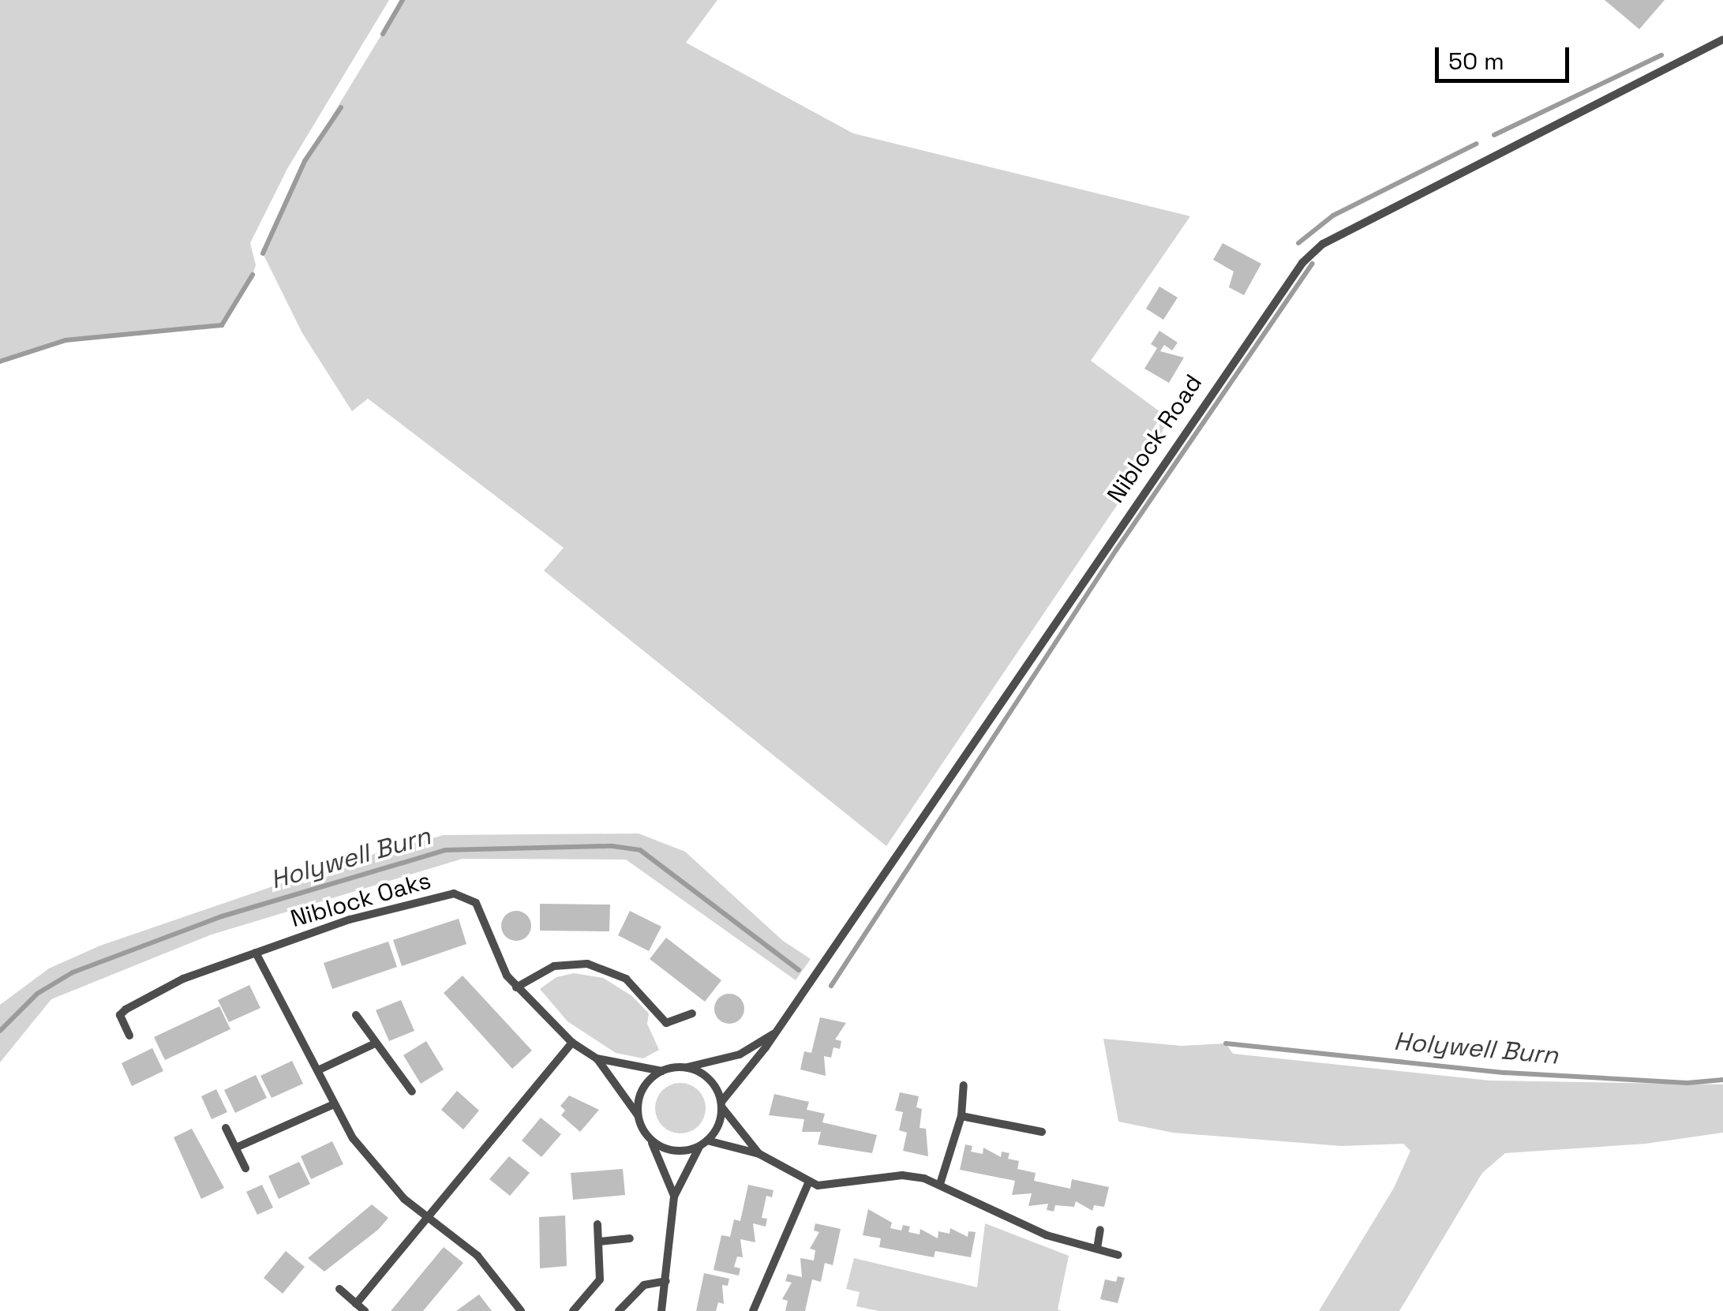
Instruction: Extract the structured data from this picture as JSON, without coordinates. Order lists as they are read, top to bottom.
{
  "streets": {
    "street": ["Niblock Road", "Niblock Oaks"]
  },
  "crossings": [
    ["Niblock Road", "Niblock Oaks"]
  ],
  "water": ["Holywell Burn"],
  "scale_bar": "50 m"
}
